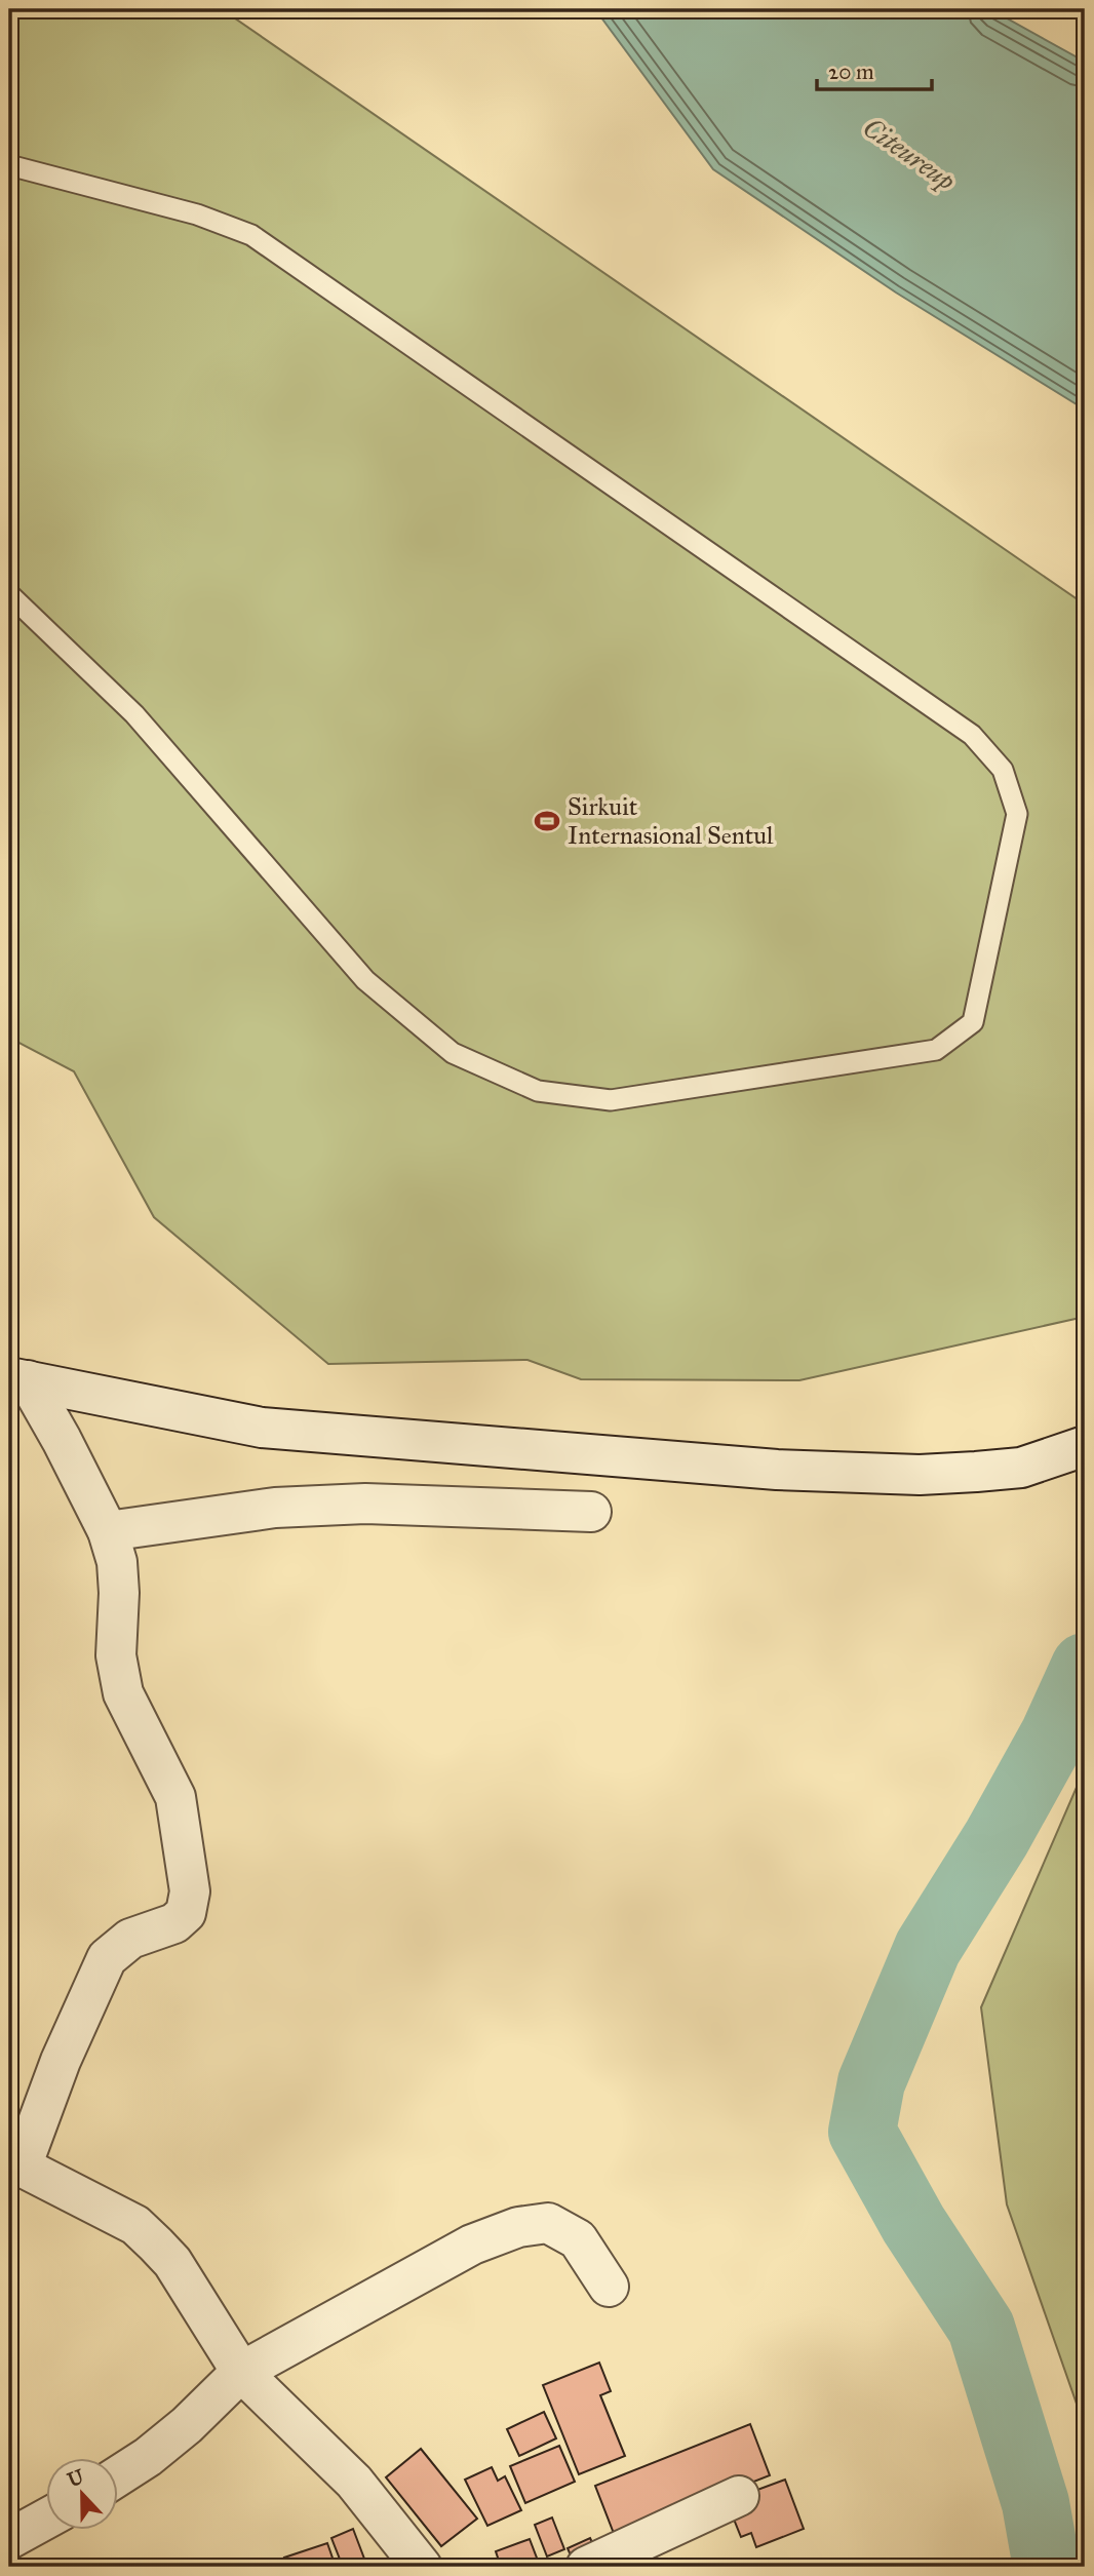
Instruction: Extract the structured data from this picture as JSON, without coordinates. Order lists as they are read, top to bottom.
{
  "water": ["Citeureup"],
  "places": {
    "sports": ["Sirkuit Internasional Sentul"]
  },
  "scale_bar": "20 m",
  "north": "top"
}
